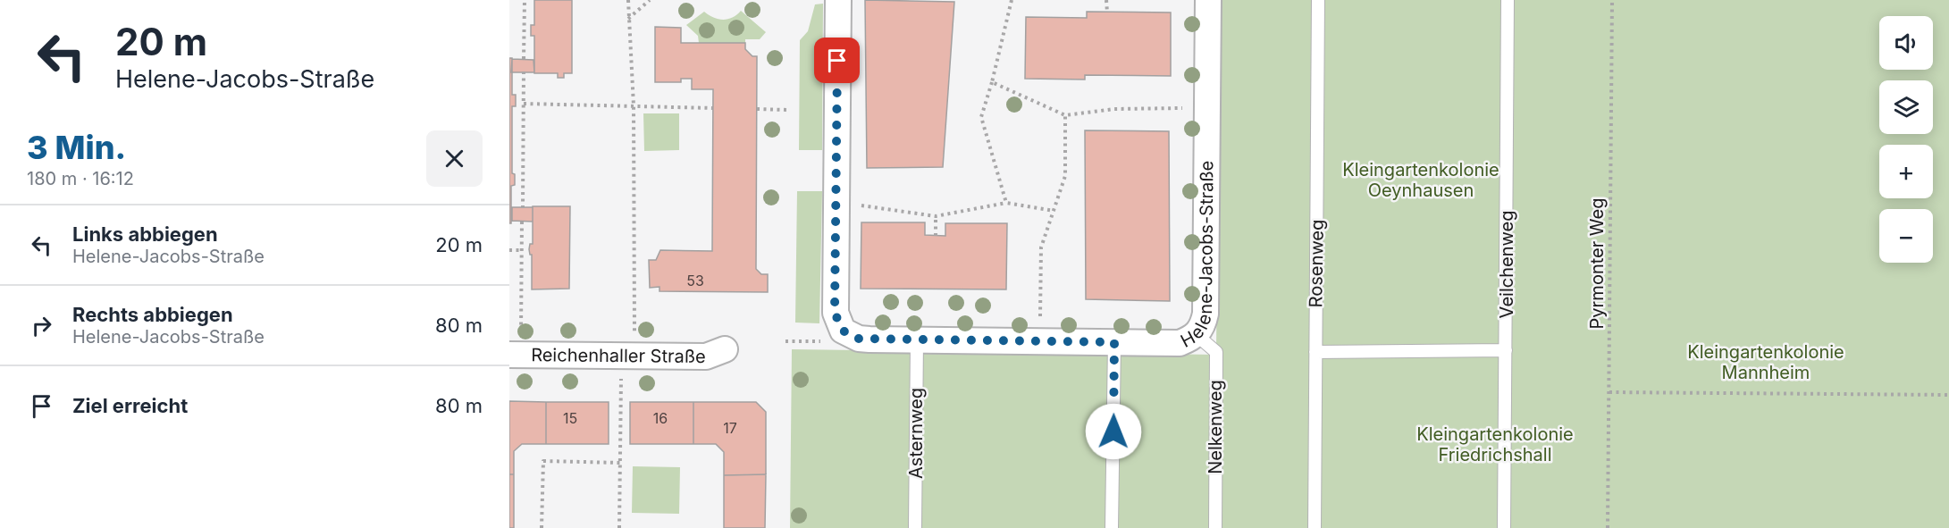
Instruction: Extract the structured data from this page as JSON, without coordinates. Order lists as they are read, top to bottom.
{
  "streets": {
    "street": ["Helene-Jacobs-Straße", "Reichenhaller Straße"],
    "lane": [
      "Rosenweg",
      "Veilchenweg",
      "Nelkenweg",
      "Asternweg"
    ],
    "path": ["Pyrmonter Weg"]
  },
  "crossings": [
    ["Helene-Jacobs-Straße", "Nelkenweg"],
    ["Helene-Jacobs-Straße", "Asternweg"]
  ],
  "parks": ["Kleingartenkolonie Oeynhausen", "Kleingartenkolonie Mannheim", "Kleingartenkolonie Friedrichshall"],
  "house_numbers": [
    "53",
    "15",
    "16",
    "17"
  ],
  "page": {
    "turn": ["20 m", "Helene-Jacobs-Straße"],
    "map_buttons": ["+", "−"],
    "heading": ["3 Min.", "180 m · 16:12"],
    "list": [
      {
        "name": "Links abbiegen",
        "note": "Helene-Jacobs-Straße",
        "value": "20 m"
      },
      {
        "name": "Rechts abbiegen",
        "note": "Helene-Jacobs-Straße",
        "value": "80 m"
      },
      {
        "name": "Ziel erreicht",
        "value": "80 m"
      }
    ]
  }
}
